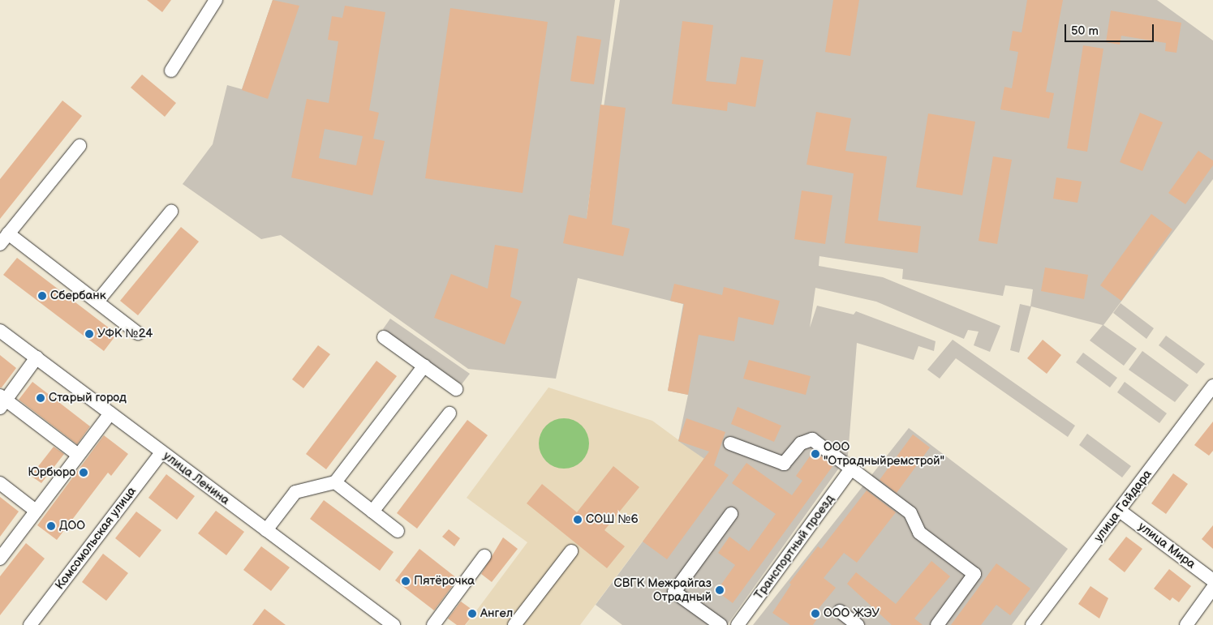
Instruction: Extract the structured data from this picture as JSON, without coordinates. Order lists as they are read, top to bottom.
{
  "streets": {
    "street": [
      "улица Ленина",
      "улица Гайдара",
      "Комсомольская улица",
      "улица Мира",
      "Транспортный проезд"
    ]
  },
  "crossings": [
    ["улица Ленина", "Комсомольская улица"],
    ["улица Гайдара", "улица Мира"]
  ],
  "places": [
    "Сбербанк",
    "УФК №24",
    "Старый город",
    "ООО \"Отрадныйремстрой\"",
    "Юрбюро",
    "СОШ №6",
    "ДОО",
    "Пятёрочка",
    "СВГК Межрайгаз Отрадный",
    "Ангел",
    "ООО ЖЭУ"
  ],
  "scale_bar": "50 m"
}
